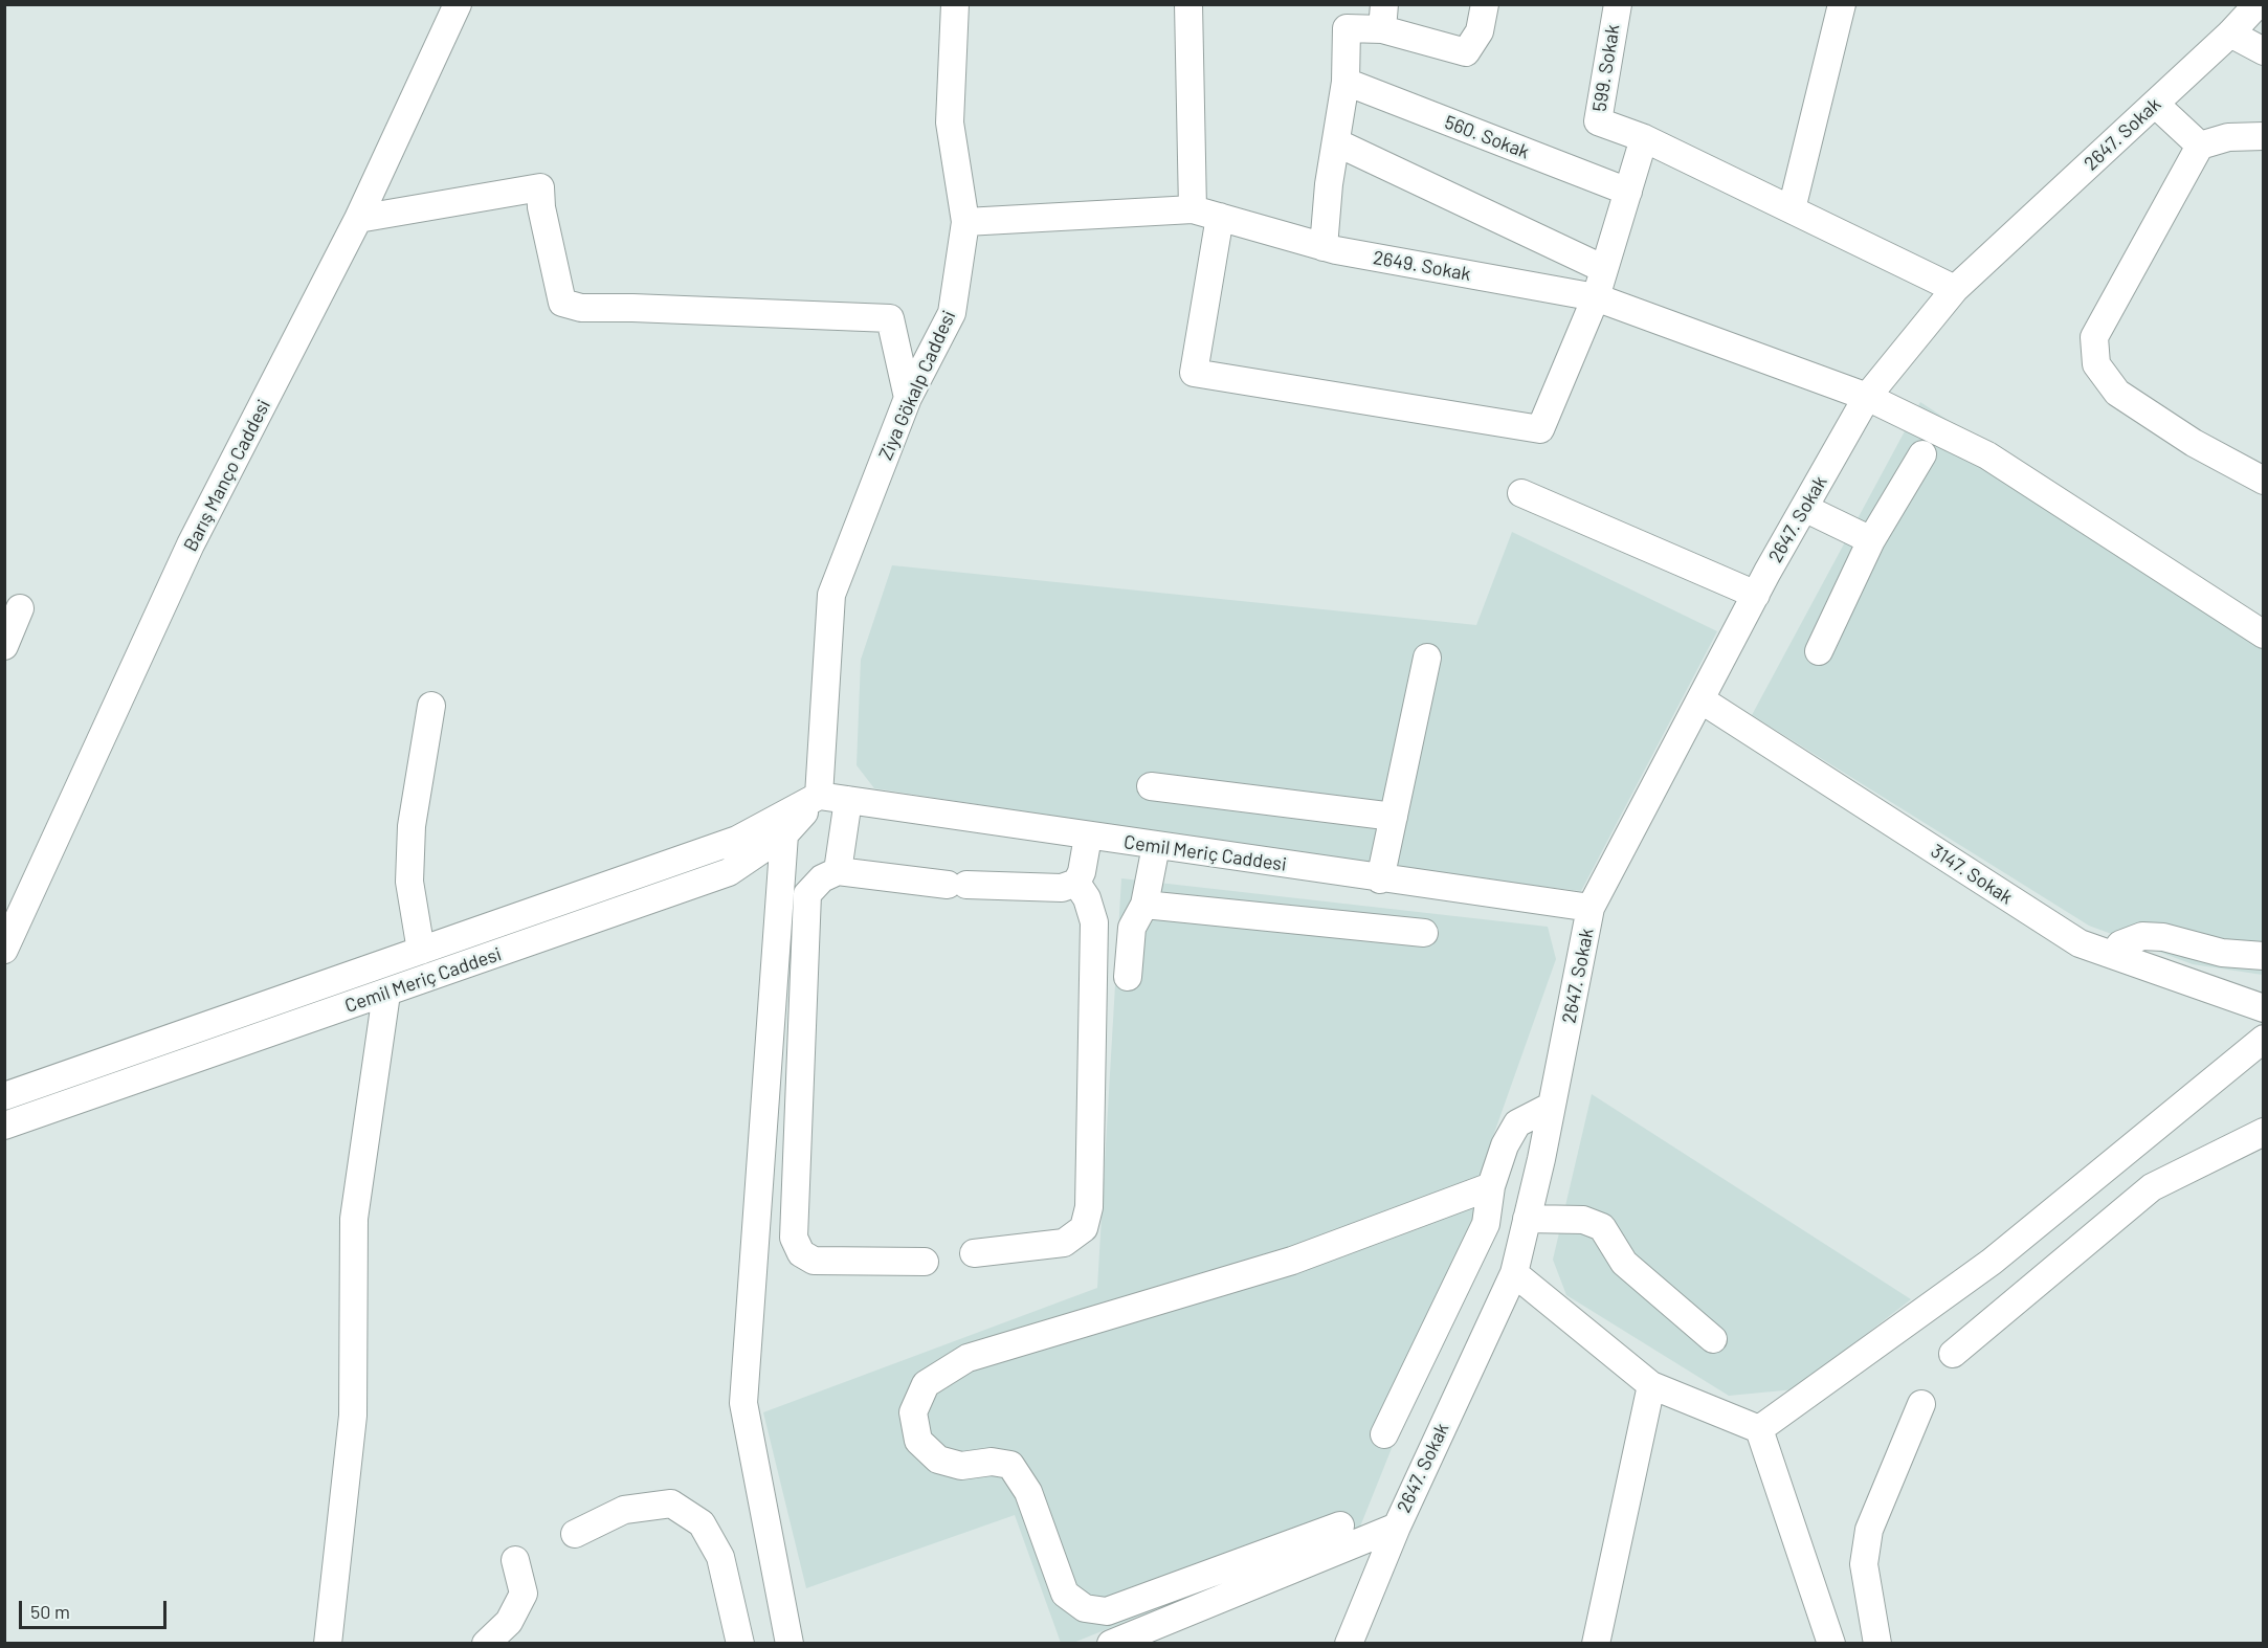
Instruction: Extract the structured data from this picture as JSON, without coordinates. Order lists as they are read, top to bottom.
{
  "streets": {
    "street": [
      "599. Sokak",
      "2647. Sokak",
      "560. Sokak",
      "2649. Sokak",
      "Ziya Gökalp Caddesi",
      "Barış Manço Caddesi",
      "Cemil Meriç Caddesi",
      "3147. Sokak"
    ]
  },
  "crossings": [
    ["2647. Sokak", "2649. Sokak"],
    ["2647. Sokak", "Cemil Meriç Caddesi"],
    ["2647. Sokak", "3147. Sokak"],
    ["2649. Sokak", "Ziya Gökalp Caddesi"],
    ["Ziya Gökalp Caddesi", "Cemil Meriç Caddesi"]
  ],
  "scale_bar": "50 m"
}
